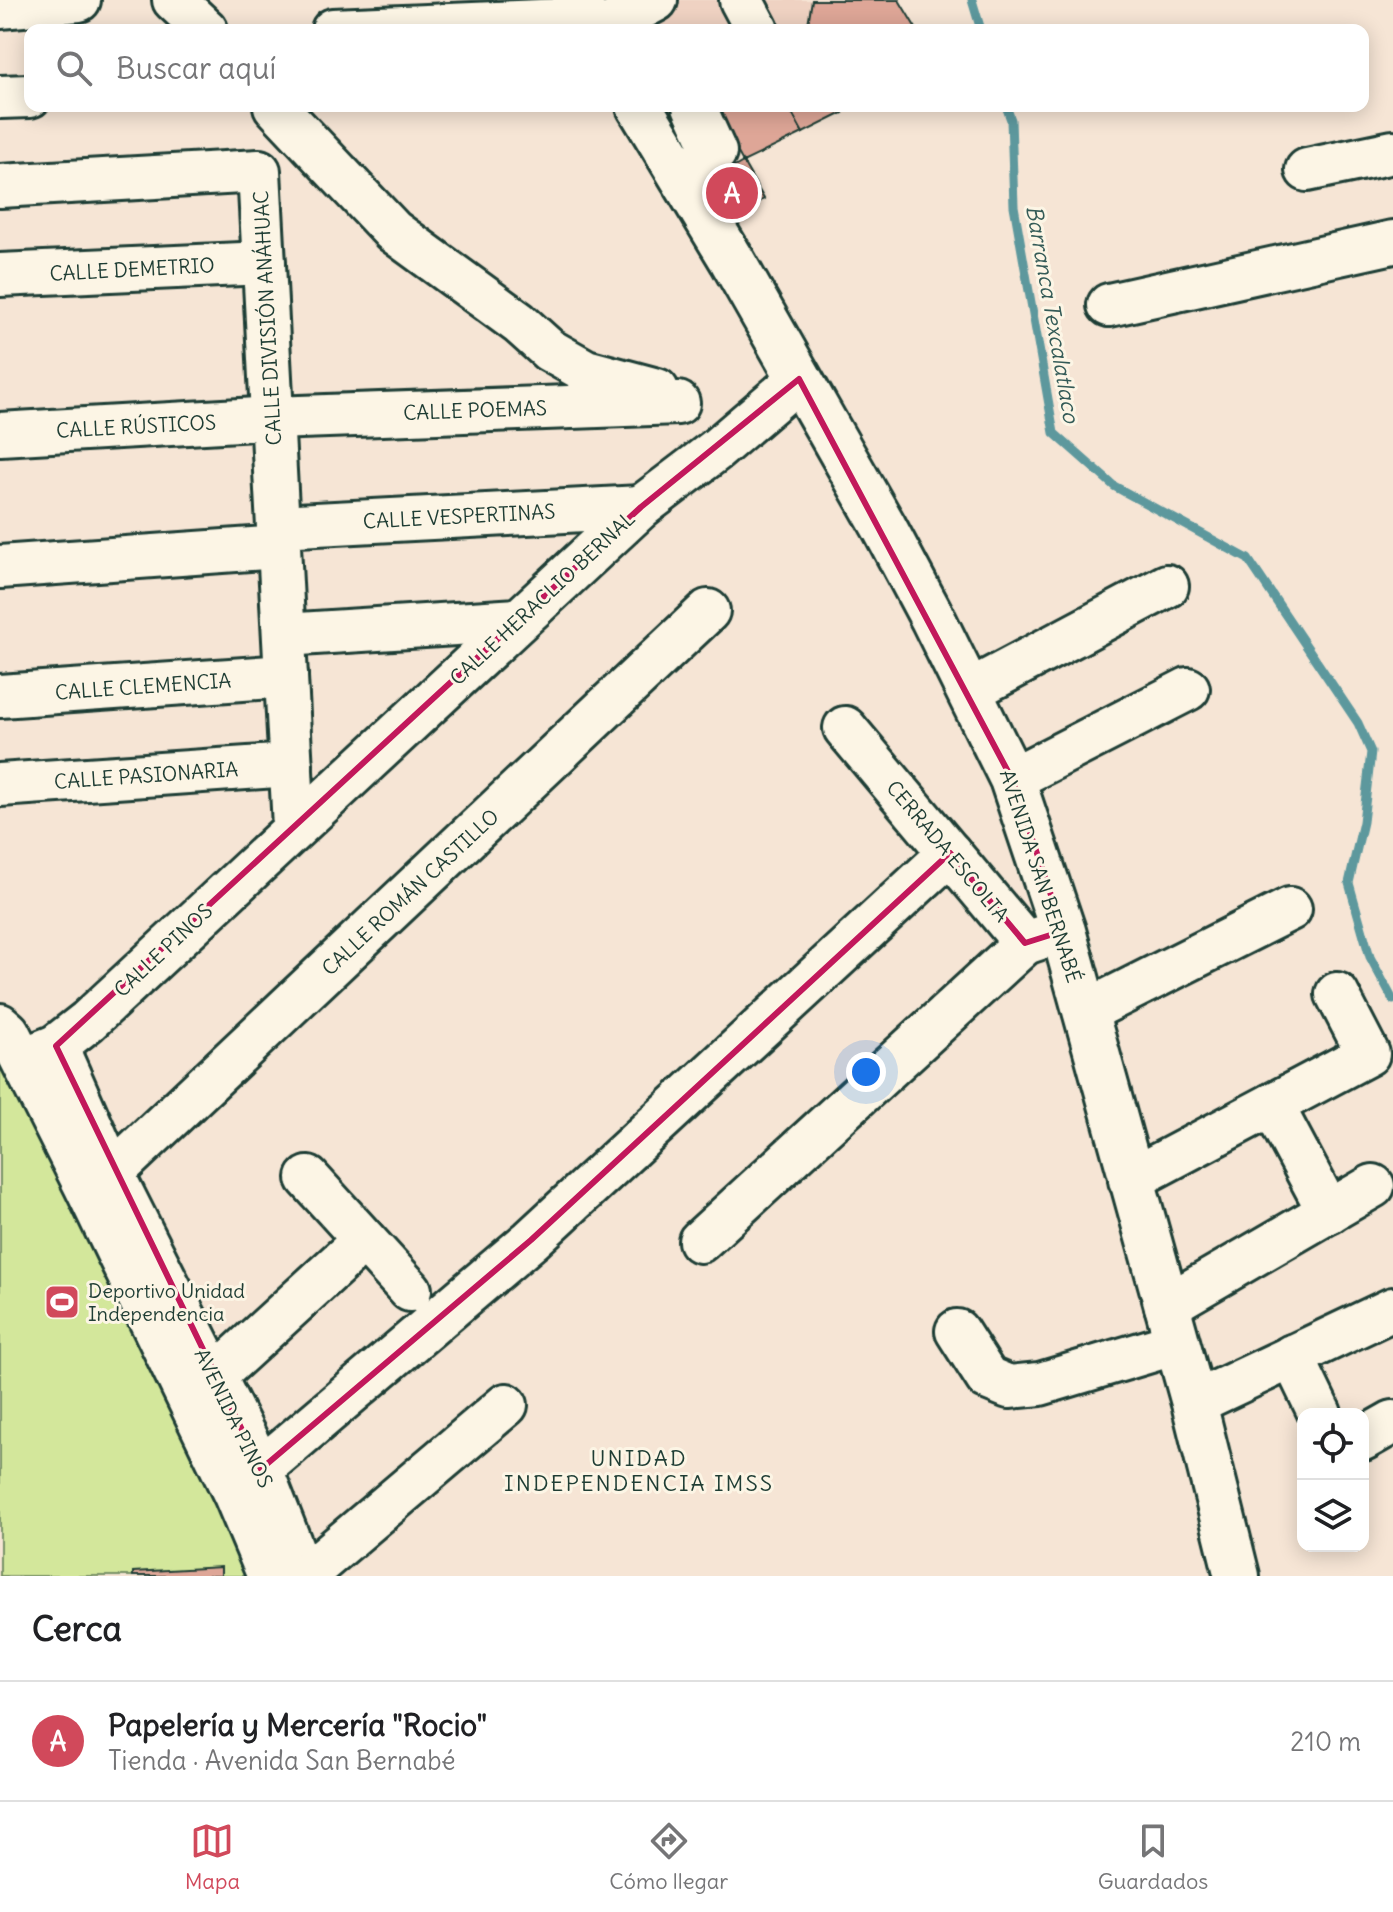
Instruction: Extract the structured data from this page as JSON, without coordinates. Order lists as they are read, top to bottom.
{
  "streets": {
    "main road": ["AVENIDA SAN BERNABÉ"],
    "street": [
      "CALLE DEMETRIO",
      "CALLE DIVISIÓN ANÁHUAC",
      "CALLE POEMAS",
      "CALLE RÚSTICOS",
      "CALLE VESPERTINAS",
      "CALLE HERACLIO BERNAL",
      "CALLE CLEMENCIA",
      "CALLE PASIONARIA",
      "CERRADA ESCOLTA",
      "CALLE ROMÁN CASTILLO",
      "CALLE PINOS",
      "AVENIDA PINOS"
    ]
  },
  "crossings": [
    ["CALLE DEMETRIO", "CALLE DIVISIÓN ANÁHUAC"],
    ["CALLE DIVISIÓN ANÁHUAC", "CALLE POEMAS"],
    ["CALLE DIVISIÓN ANÁHUAC", "CALLE RÚSTICOS"],
    ["CALLE DIVISIÓN ANÁHUAC", "CALLE VESPERTINAS"],
    ["CALLE DIVISIÓN ANÁHUAC", "CALLE CLEMENCIA"],
    ["CALLE POEMAS", "CALLE RÚSTICOS"],
    ["CALLE VESPERTINAS", "CALLE HERACLIO BERNAL"],
    ["CALLE HERACLIO BERNAL", "CALLE CLEMENCIA"],
    ["CALLE HERACLIO BERNAL", "AVENIDA SAN BERNABÉ"],
    ["CALLE HERACLIO BERNAL", "CALLE PINOS"],
    ["CERRADA ESCOLTA", "AVENIDA SAN BERNABÉ"],
    ["CALLE ROMÁN CASTILLO", "AVENIDA PINOS"],
    ["CALLE PINOS", "AVENIDA PINOS"]
  ],
  "districts": ["UNIDAD INDEPENDENCIA IMSS"],
  "water": ["Barranca Texcalatlaco"],
  "places": {
    "sports": ["Deportivo Unidad Independencia"]
  },
  "page": {
    "search": "Buscar aquí",
    "pins": "A",
    "heading": "Cerca",
    "list": [
      {
        "mark": "A",
        "name": "Papelería y Mercería \"Rocio\"",
        "note": "Tienda · Avenida San Bernabé",
        "value": "210 m"
      }
    ],
    "nav": ["Mapa", "Cómo llegar", "Guardados"]
  }
}
